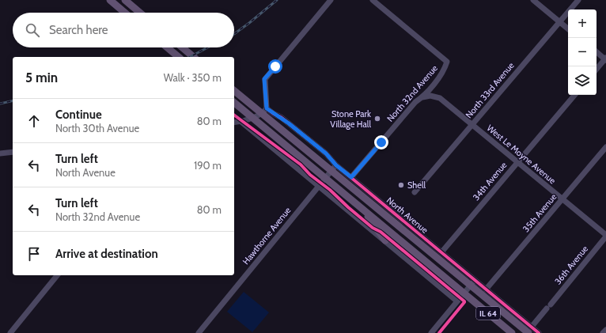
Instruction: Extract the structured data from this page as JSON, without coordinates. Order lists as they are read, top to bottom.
{
  "streets": {
    "main road": ["North Avenue", "IL 64"],
    "street": [
      "North 33rd Avenue",
      "North 32nd Avenue",
      "West Le Moyne Avenue",
      "34th Avenue",
      "35th Avenue",
      "Hawthorne Avenue",
      "36th Avenue"
    ]
  },
  "crossings": [
    ["North 33rd Avenue", "West Le Moyne Avenue"],
    ["North 32nd Avenue", "West Le Moyne Avenue"],
    ["North 32nd Avenue", "North Avenue"],
    ["West Le Moyne Avenue", "34th Avenue"],
    ["West Le Moyne Avenue", "35th Avenue"],
    ["West Le Moyne Avenue", "36th Avenue"],
    ["34th Avenue", "North Avenue"],
    ["35th Avenue", "North Avenue"],
    ["North Avenue", "Hawthorne Avenue"],
    ["North Avenue", "36th Avenue"],
    ["Hawthorne Avenue", "IL 64"]
  ],
  "places": ["Stone Park Village Hall", "Shell"],
  "page": {
    "map_buttons": ["+", "−"],
    "search": "Search here",
    "heading": ["5 min", "Walk · 350 m"],
    "list": [
      ["Continue", "North 30th Avenue", "80 m"],
      ["Turn left", "North Avenue", "190 m"],
      ["Turn left", "North 32nd Avenue", "80 m"],
      "Arrive at destination"
    ]
  }
}
